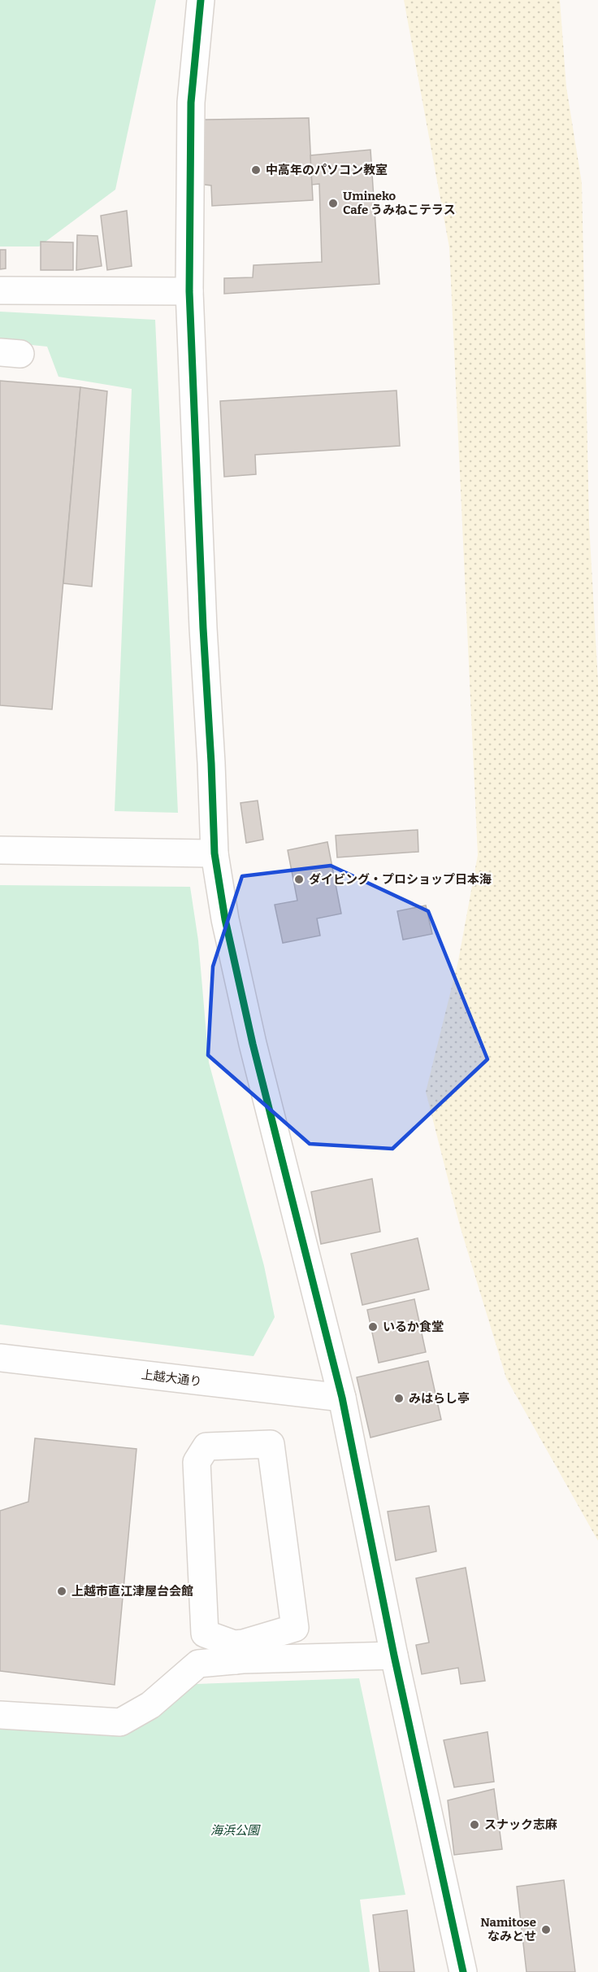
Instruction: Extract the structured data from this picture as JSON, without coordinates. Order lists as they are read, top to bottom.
{
  "streets": {
    "street": ["上越大通り"]
  },
  "parks": ["海浜公園"],
  "places": [
    "中高年のパソコン教室",
    "Umineko Cafe うみねこテラス",
    "ダイビング・プロショップ日本海",
    "いるか食堂",
    "みはらし亭",
    "上越市直江津屋台会館",
    "スナック志麻",
    "Namitose なみとせ"
  ]
}
